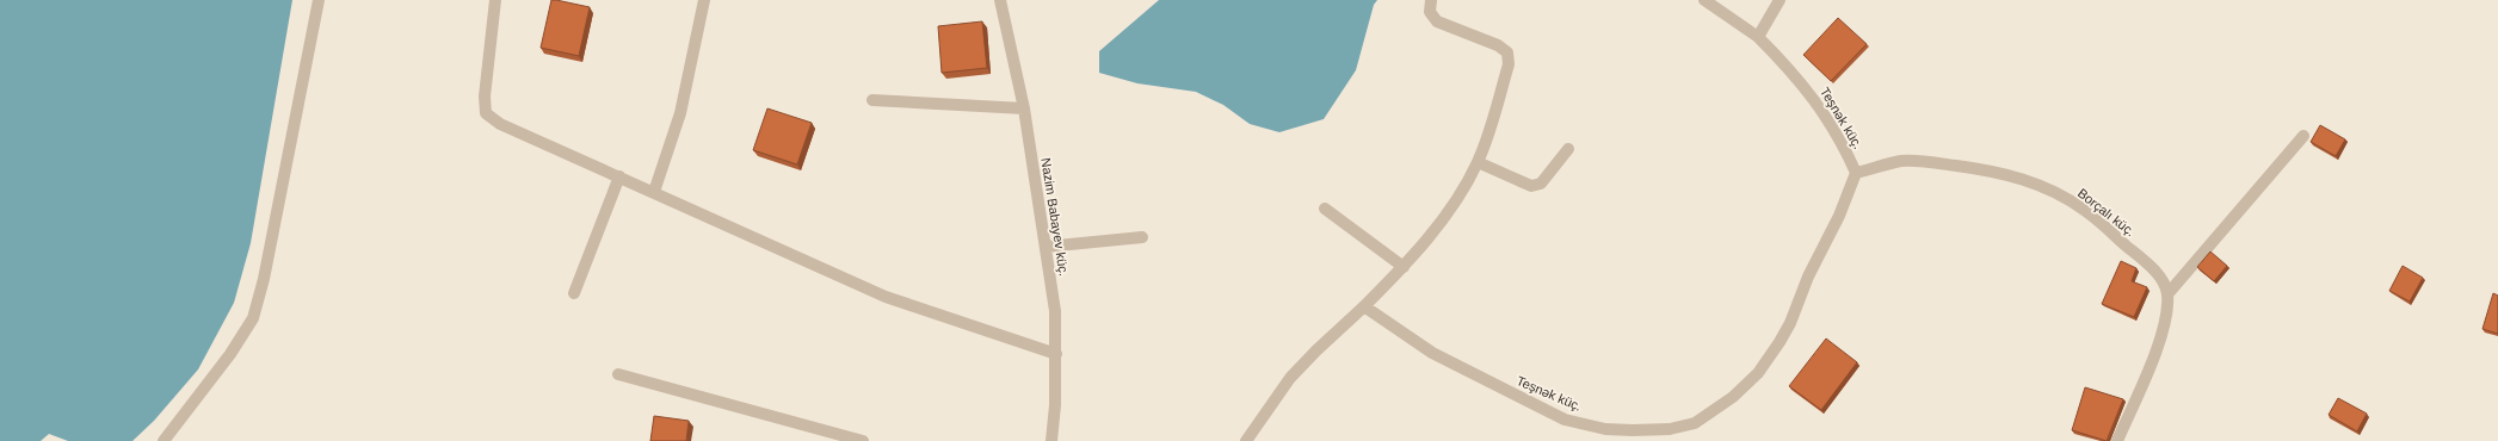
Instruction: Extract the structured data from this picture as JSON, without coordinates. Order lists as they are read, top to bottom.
{
  "streets": {
    "street": ["Teşnək küç.", "Borçalı küç.", "Nazim Babayev küç."]
  },
  "crossings": [
    ["Teşnək küç.", "Borçalı küç."]
  ]
}
